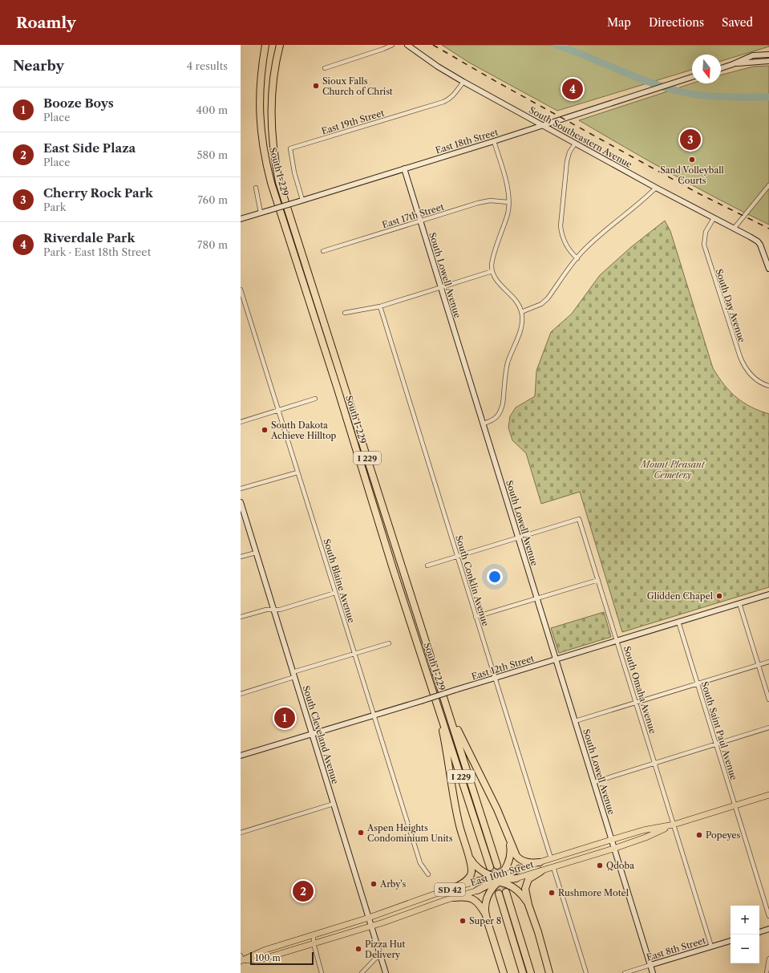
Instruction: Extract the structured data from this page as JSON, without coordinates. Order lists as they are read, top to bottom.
{
  "streets": {
    "highway": ["South I-229", "I 229"],
    "main road": ["East 10th Street", "SD 42"],
    "street": [
      "East 19th Street",
      "South Southeastern Avenue",
      "East 18th Street",
      "East 17th Street",
      "South Lowell Avenue",
      "South Day Avenue",
      "South Blaine Avenue",
      "South Conklin Avenue",
      "East 12th Street",
      "South Omaha Avenue",
      "South Saint Paul Avenue",
      "South Cleveland Avenue",
      "East 8th Street"
    ]
  },
  "crossings": [
    ["East 19th Street", "South Southeastern Avenue"],
    ["East 19th Street", "East 18th Street"],
    ["South Southeastern Avenue", "East 18th Street"],
    ["South Southeastern Avenue", "South Day Avenue"],
    ["East 18th Street", "South Lowell Avenue"],
    ["East 17th Street", "South Lowell Avenue"],
    ["South Lowell Avenue", "East 12th Street"],
    ["South Lowell Avenue", "South Omaha Avenue"],
    ["South Lowell Avenue", "East 10th Street"],
    ["South Lowell Avenue", "East 8th Street"],
    ["South Blaine Avenue", "East 12th Street"],
    ["South Conklin Avenue", "East 12th Street"],
    ["South Conklin Avenue", "East 10th Street"],
    ["East 12th Street", "South Omaha Avenue"],
    ["East 12th Street", "South Saint Paul Avenue"],
    ["East 12th Street", "South Cleveland Avenue"],
    ["South Omaha Avenue", "East 10th Street"],
    ["South Omaha Avenue", "East 8th Street"],
    ["South Saint Paul Avenue", "East 10th Street"],
    ["South Cleveland Avenue", "East 10th Street"]
  ],
  "parks": ["Mount Pleasant Cemetery"],
  "places": [
    "Sioux Falls Church of Christ",
    "Sand Volleyball Courts",
    "South Dakota Achieve Hilltop",
    "Glidden Chapel",
    "Aspen Heights Condominium Units",
    "Popeyes",
    "Qdoba",
    "Arby's",
    "Rushmore Motel",
    "Super 8",
    "Pizza Hut Delivery"
  ],
  "scale_bar": "100 m",
  "north": "bottom",
  "page": {
    "header": "Roamly",
    "nav": ["Map", "Directions", "Saved"],
    "heading": ["Nearby", "4 results"],
    "pins": [
      "4",
      "3",
      "1",
      "2"
    ],
    "list": [
      {
        "mark": "1",
        "name": "Booze Boys",
        "note": "Place",
        "value": "400 m"
      },
      {
        "mark": "2",
        "name": "East Side Plaza",
        "note": "Place",
        "value": "580 m"
      },
      {
        "mark": "3",
        "name": "Cherry Rock Park",
        "note": "Park",
        "value": "760 m"
      },
      {
        "mark": "4",
        "name": "Riverdale Park",
        "note": "Park · East 18th Street",
        "value": "780 m"
      }
    ],
    "map_buttons": ["+", "−"],
    "scale": "100 m"
  }
}
